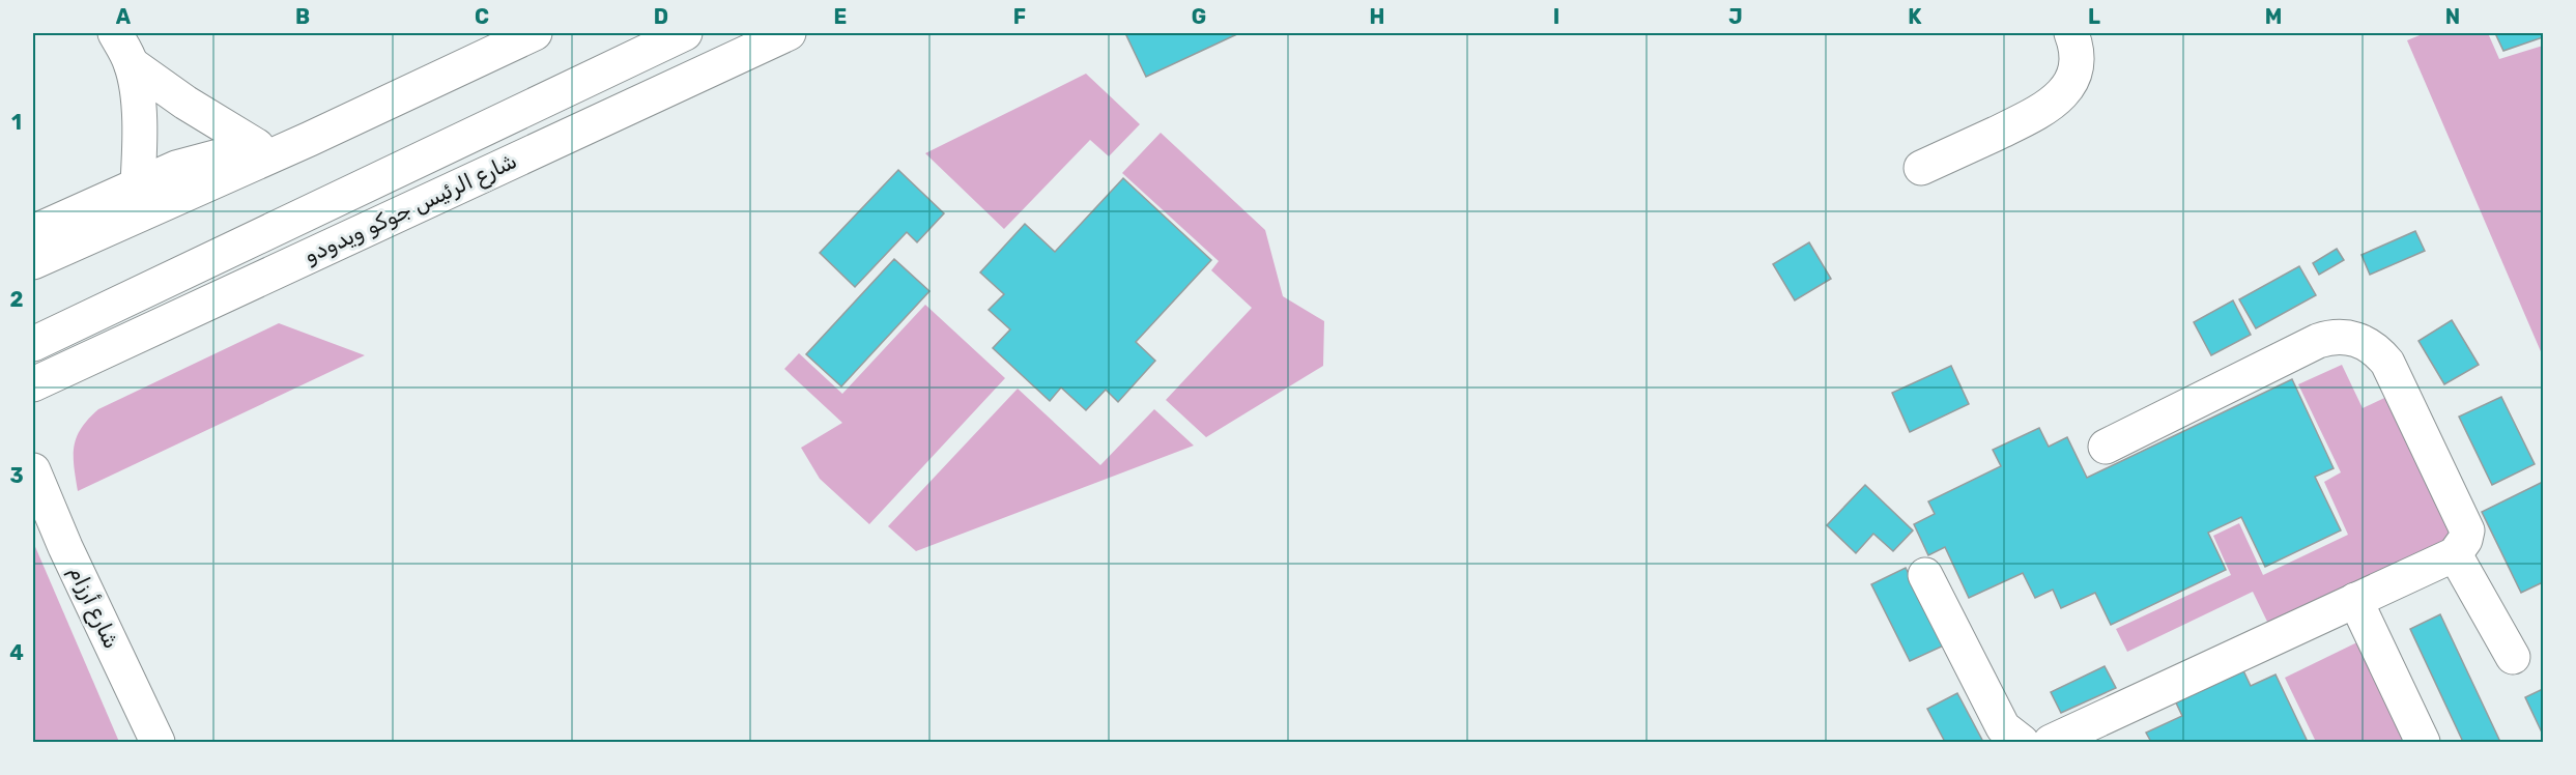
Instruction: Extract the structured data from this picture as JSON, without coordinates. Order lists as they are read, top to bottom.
{
  "streets": {
    "street": ["شارع الرئيس جوكو ويدودو", "شارع أرزام"]
  },
  "grid": {
    "columns": [
      "A",
      "B",
      "C",
      "D",
      "E",
      "F",
      "G",
      "H",
      "I",
      "J",
      "K",
      "L",
      "M",
      "N"
    ],
    "rows": [
      "1",
      "2",
      "3",
      "4"
    ]
  }
}
